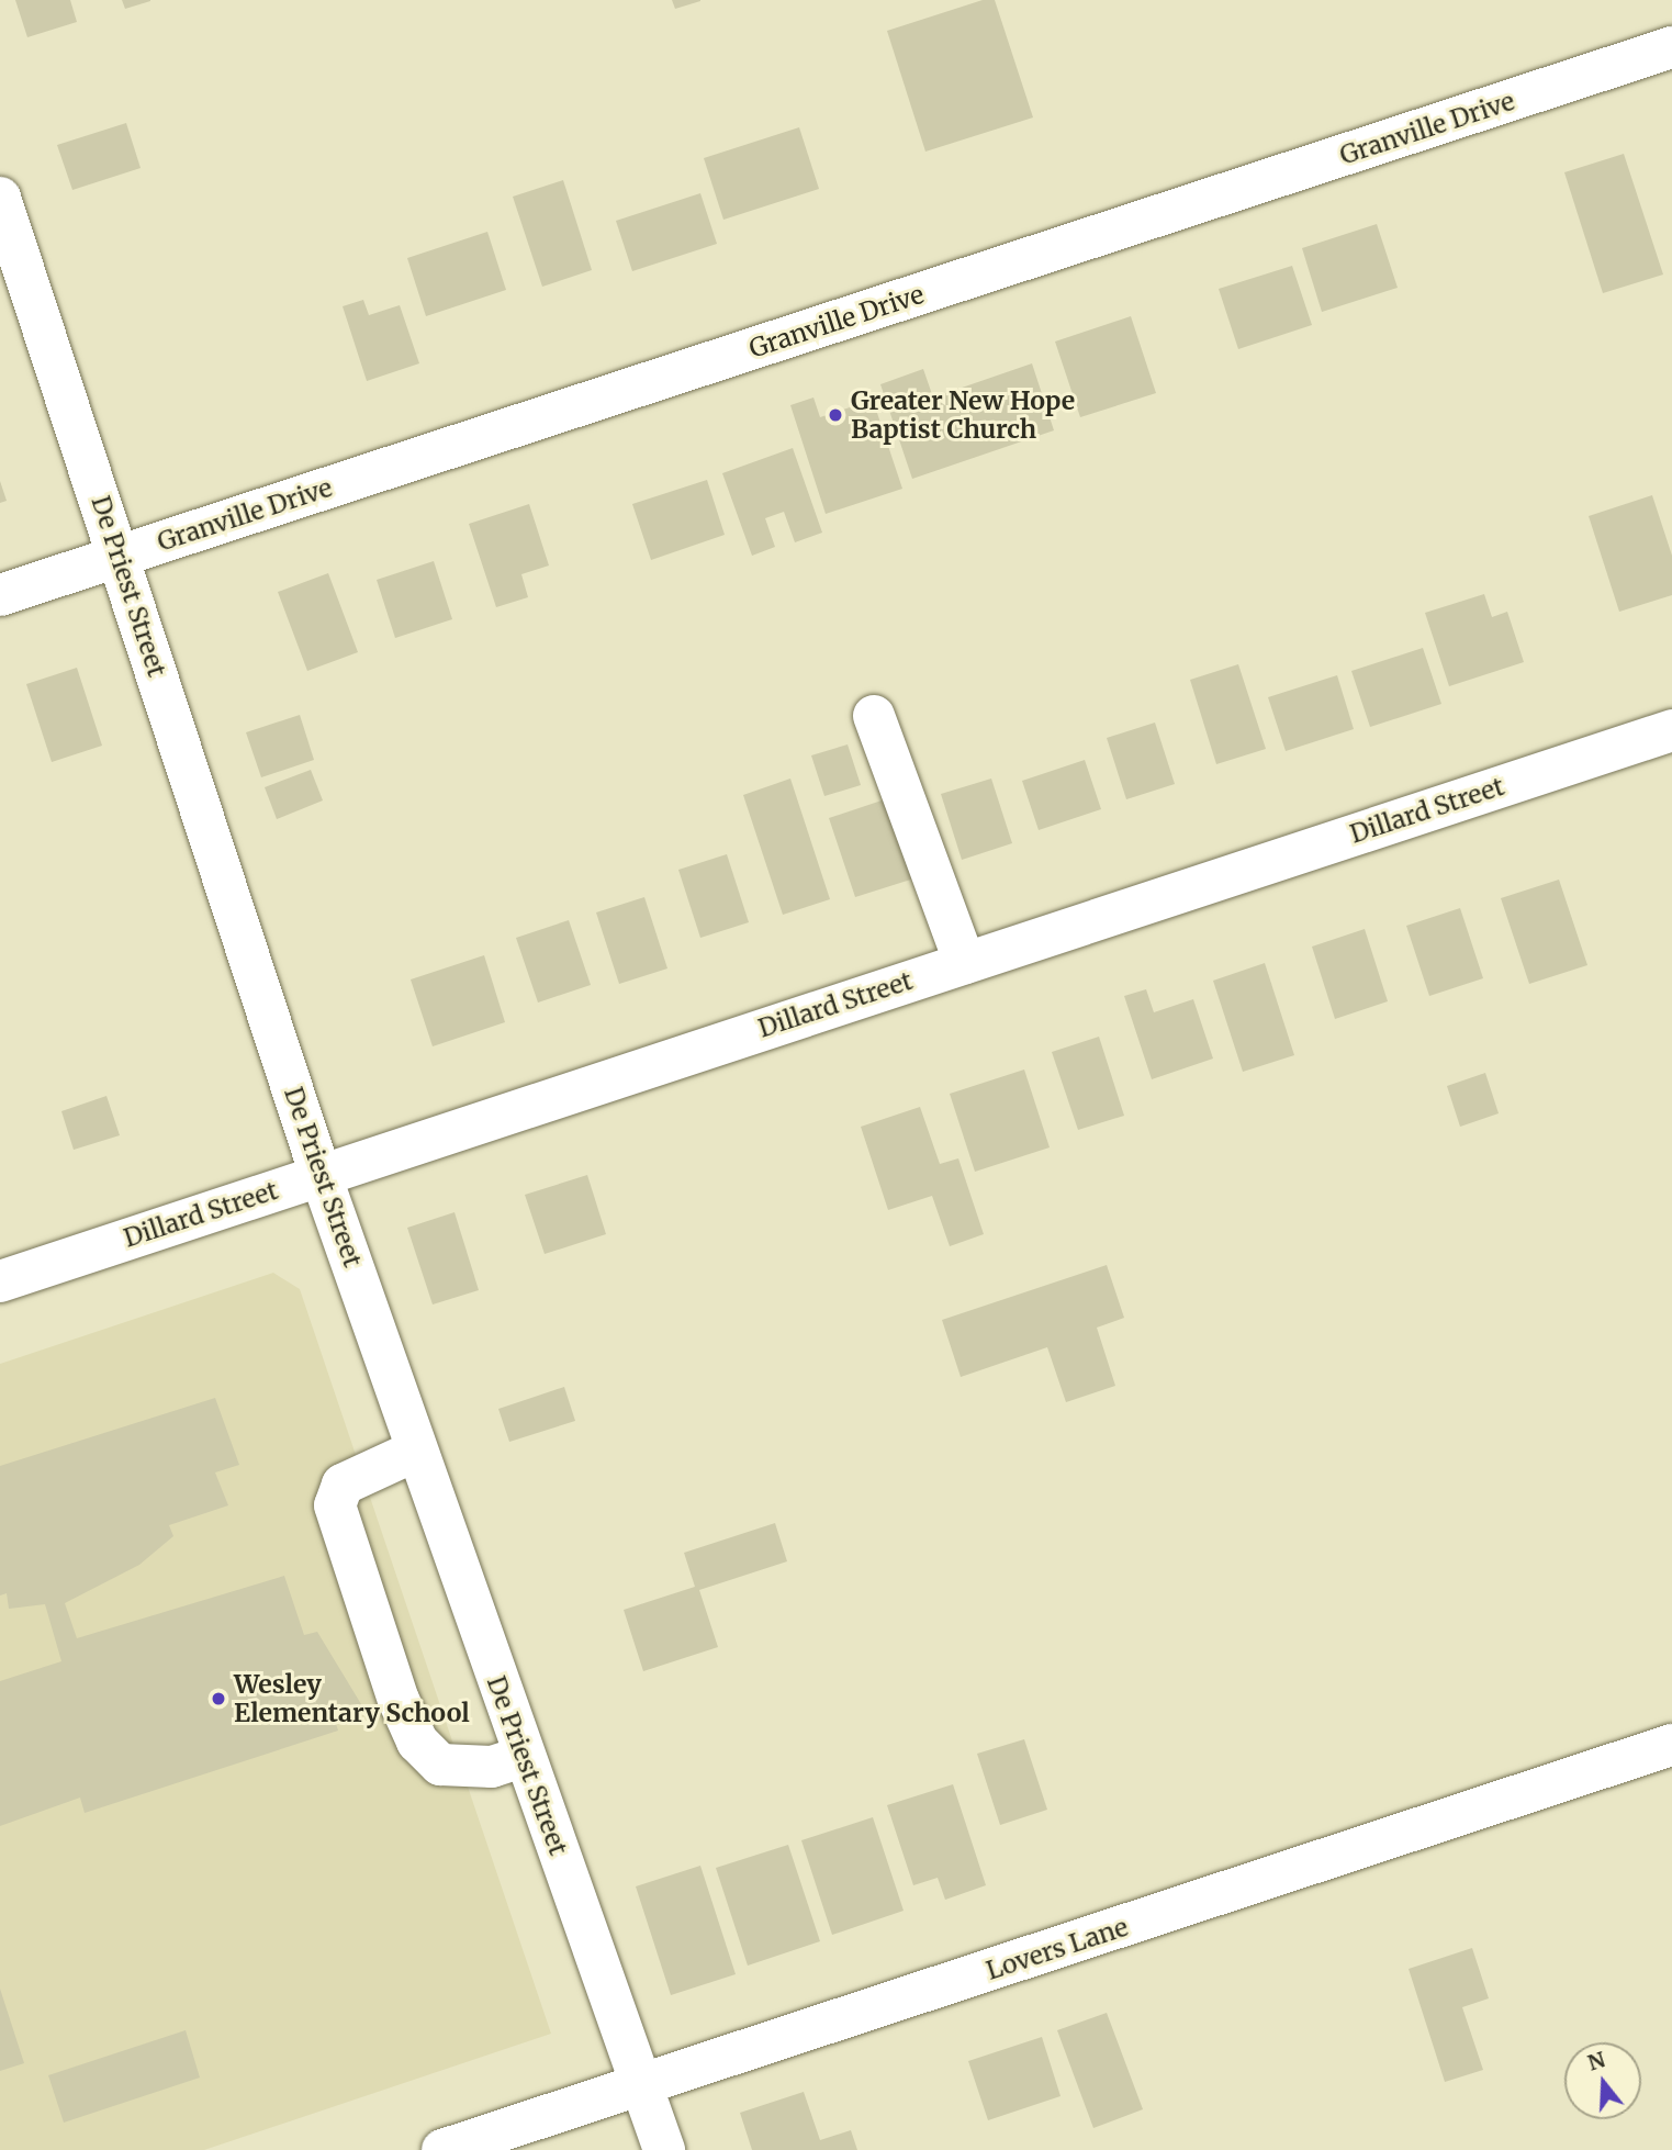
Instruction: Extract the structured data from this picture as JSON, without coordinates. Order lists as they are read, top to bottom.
{
  "streets": {
    "street": [
      "Granville Drive",
      "De Priest Street",
      "Dillard Street",
      "Lovers Lane"
    ]
  },
  "crossings": [
    ["Granville Drive", "De Priest Street"],
    ["De Priest Street", "Dillard Street"],
    ["De Priest Street", "Lovers Lane"]
  ],
  "places": ["Greater New Hope Baptist Church", "Wesley Elementary School"],
  "north": "top"
}
